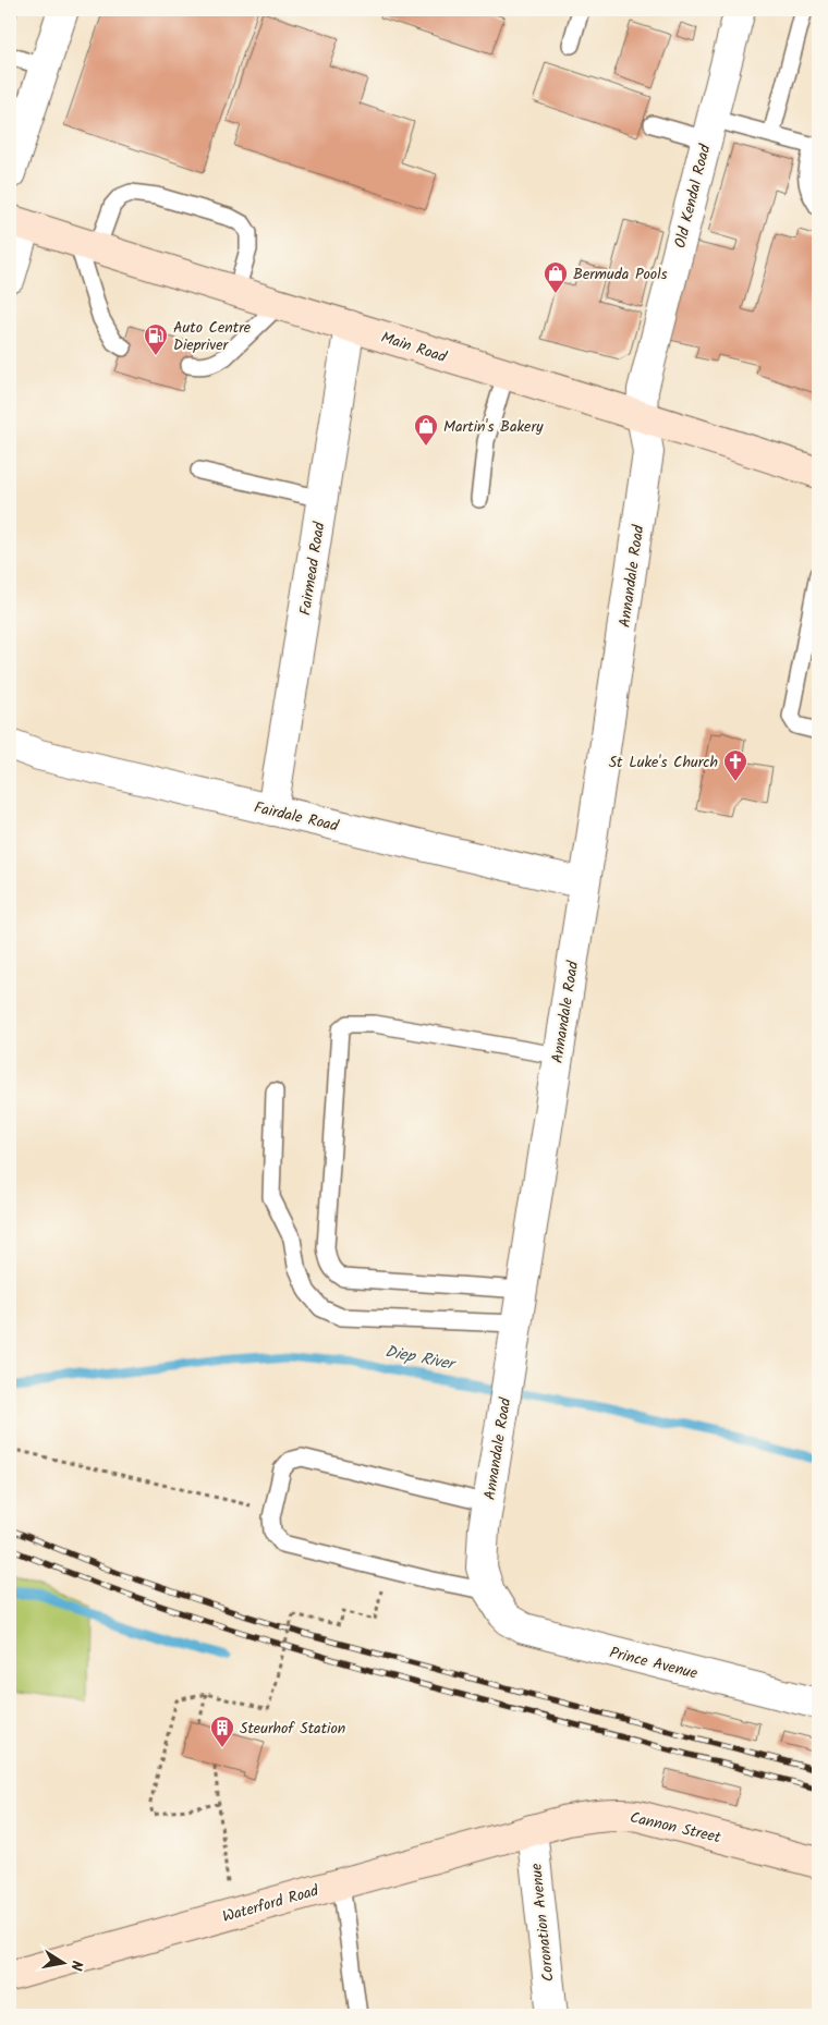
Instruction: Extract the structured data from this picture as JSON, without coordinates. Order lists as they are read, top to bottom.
{
  "streets": {
    "street": [
      "Old Kendal Road",
      "Main Road",
      "Fairmead Road",
      "Annandale Road",
      "Fairdale Road",
      "Prince Avenue",
      "Cannon Street",
      "Waterford Road",
      "Coronation Avenue"
    ]
  },
  "crossings": [
    ["Old Kendal Road", "Main Road"],
    ["Old Kendal Road", "Annandale Road"],
    ["Main Road", "Fairmead Road"],
    ["Main Road", "Annandale Road"],
    ["Fairmead Road", "Fairdale Road"],
    ["Annandale Road", "Fairdale Road"],
    ["Annandale Road", "Prince Avenue"],
    ["Cannon Street", "Waterford Road"],
    ["Cannon Street", "Coronation Avenue"],
    ["Waterford Road", "Coronation Avenue"]
  ],
  "water": ["Diep River"],
  "places": {
    "shop": ["Bermuda Pools", "Martin's Bakery"],
    "fuel station": ["Auto Centre Diepriver"],
    "church": ["St Luke's Church"],
    "building": ["Steurhof Station"]
  },
  "north": "right"
}
